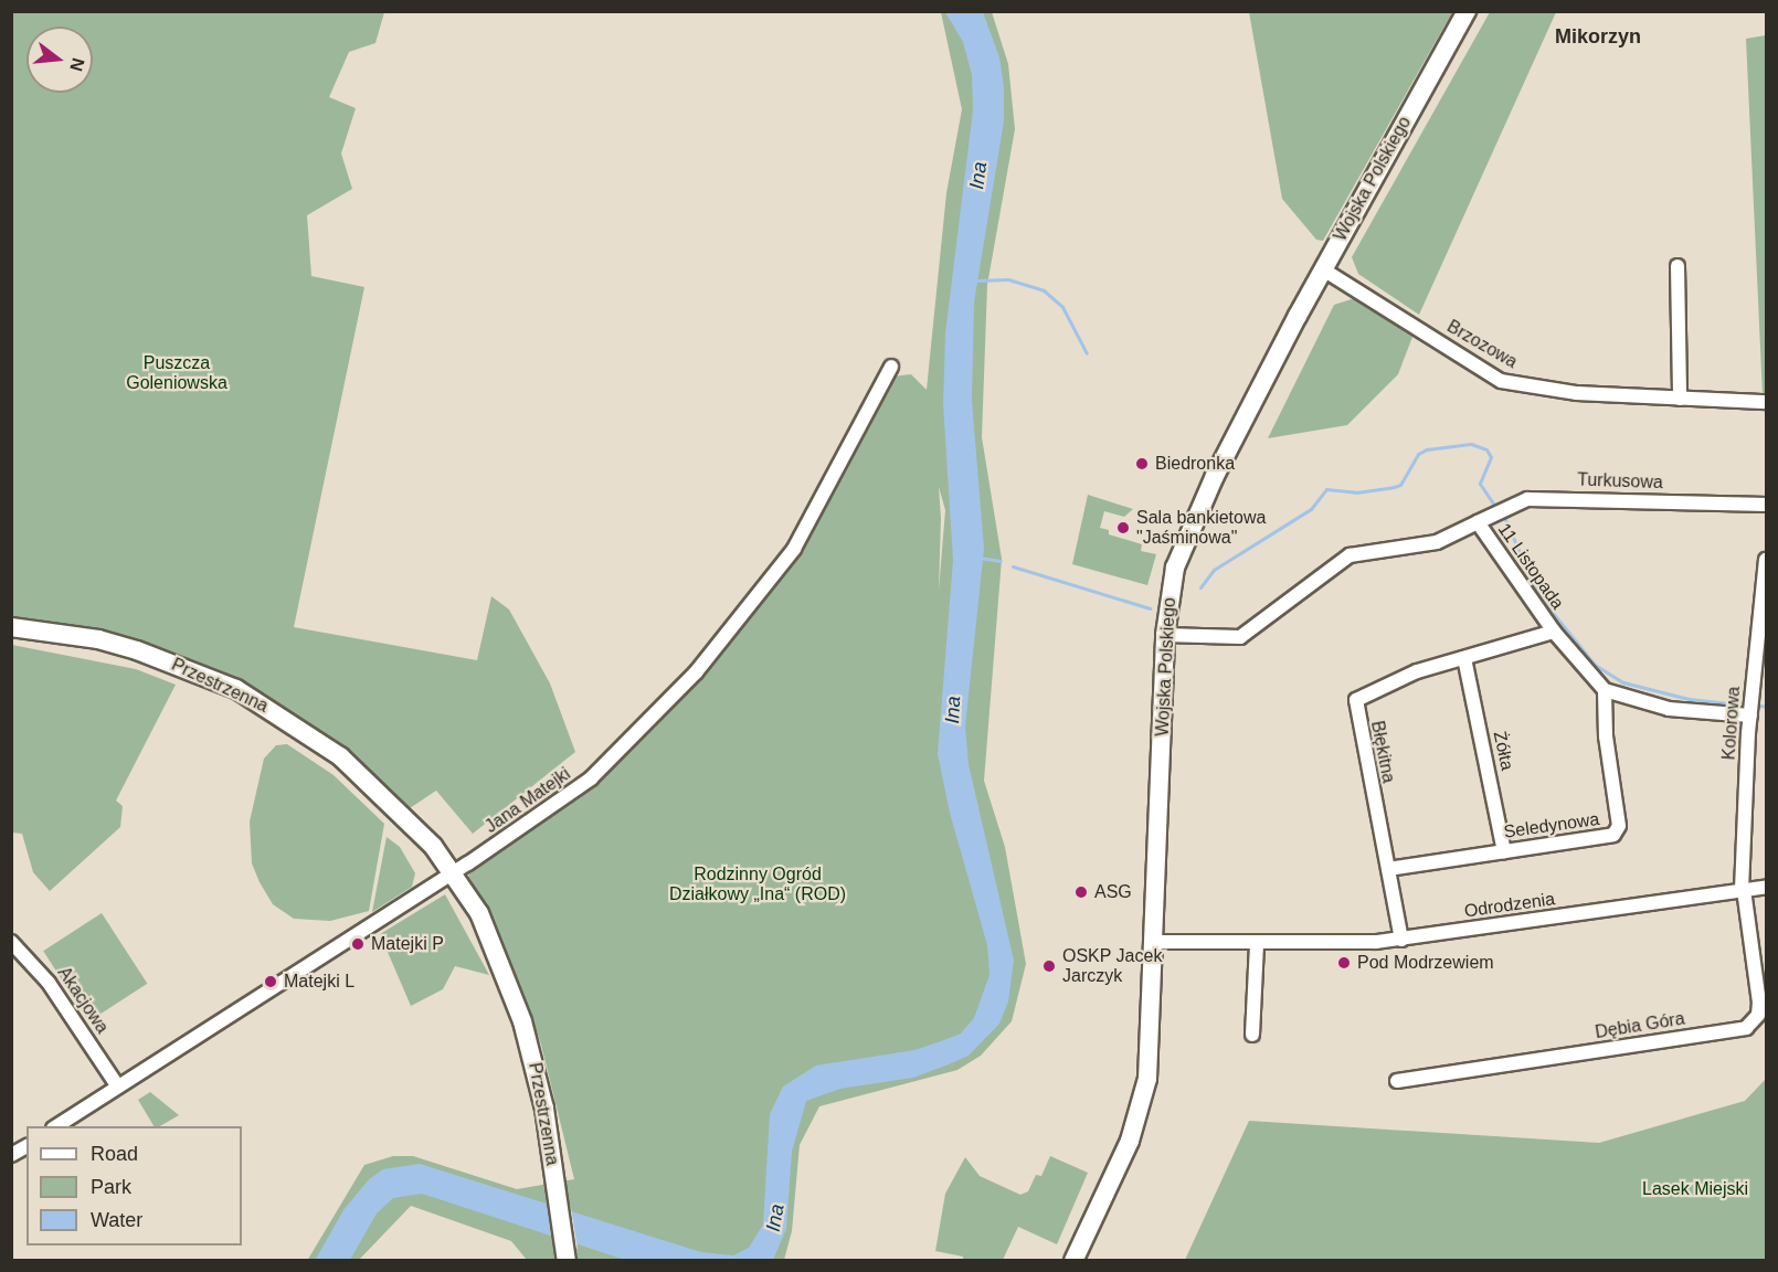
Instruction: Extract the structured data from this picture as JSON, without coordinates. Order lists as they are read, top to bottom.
{
  "streets": {
    "street": [
      "Wojska Polskiego",
      "Brzozowa",
      "Turkusowa",
      "11 Listopada",
      "Przestrzenna",
      "Kolorowa",
      "Żółta",
      "Błękitna",
      "Jana Matejki",
      "Seledynowa",
      "Odrodzenia",
      "Akacjowa",
      "Dębia Góra"
    ]
  },
  "crossings": [
    ["Wojska Polskiego", "Brzozowa"],
    ["Wojska Polskiego", "11 Listopada"],
    ["Wojska Polskiego", "Odrodzenia"],
    ["Turkusowa", "11 Listopada"],
    ["11 Listopada", "Błękitna"],
    ["11 Listopada", "Seledynowa"],
    ["Przestrzenna", "Jana Matejki"],
    ["Kolorowa", "Odrodzenia"],
    ["Kolorowa", "Dębia Góra"],
    ["Żółta", "Błękitna"],
    ["Żółta", "Seledynowa"],
    ["Błękitna", "Seledynowa"],
    ["Błękitna", "Odrodzenia"],
    ["Jana Matejki", "Akacjowa"],
    ["Odrodzenia", "Dębia Góra"]
  ],
  "districts": ["Mikorzyn"],
  "water": ["Ina"],
  "parks": ["Puszcza Goleniowska", "Rodzinny Ogród Działkowy „Ina“ (ROD)", "Lasek Miejski"],
  "places": [
    "Biedronka",
    "Sala bankietowa \"Jaśminowa\"",
    "ASG",
    "Matejki P",
    "Pod Modrzewiem",
    "OSKP Jacek Jarczyk",
    "Matejki L"
  ],
  "legend": ["Road", "Park", "Water"],
  "north": "right"
}
